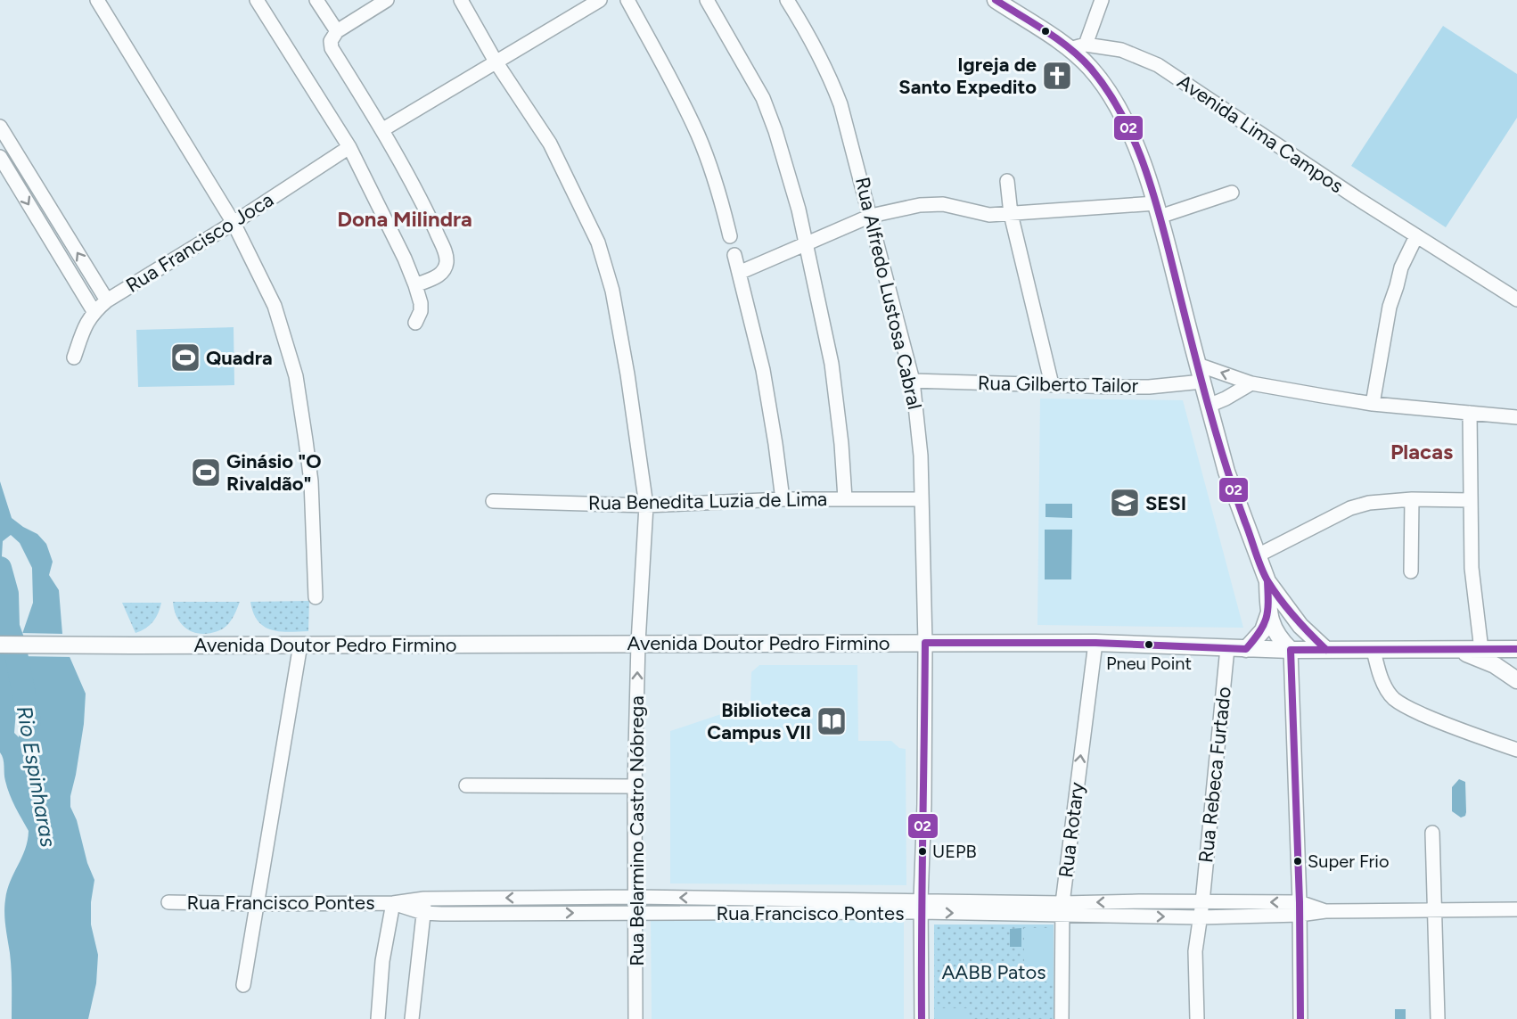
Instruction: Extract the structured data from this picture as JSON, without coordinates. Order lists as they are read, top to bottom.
{
  "streets": {
    "main road": ["Avenida Doutor Pedro Firmino"],
    "street": [
      "Avenida Lima Campos",
      "Rua Francisco Joca",
      "Rua Alfredo Lustosa Cabral",
      "Rua Gilberto Tailor",
      "Rua Benedita Luzia de Lima",
      "Rua Rebeca Furtado",
      "Rua Rotary",
      "Rua Belarmino Castro Nóbrega",
      "Rua Francisco Pontes"
    ]
  },
  "crossings": [
    ["Rua Alfredo Lustosa Cabral", "Rua Gilberto Tailor"],
    ["Rua Alfredo Lustosa Cabral", "Rua Benedita Luzia de Lima"],
    ["Rua Alfredo Lustosa Cabral", "Avenida Doutor Pedro Firmino"],
    ["Rua Alfredo Lustosa Cabral", "Rua Francisco Pontes"],
    ["Rua Benedita Luzia de Lima", "Rua Belarmino Castro Nóbrega"],
    ["Avenida Doutor Pedro Firmino", "Rua Rebeca Furtado"],
    ["Avenida Doutor Pedro Firmino", "Rua Rotary"],
    ["Avenida Doutor Pedro Firmino", "Rua Belarmino Castro Nóbrega"],
    ["Rua Rebeca Furtado", "Rua Francisco Pontes"],
    ["Rua Rotary", "Rua Francisco Pontes"],
    ["Rua Belarmino Castro Nóbrega", "Rua Francisco Pontes"]
  ],
  "one_way": ["Rua Rotary"],
  "districts": ["Dona Milindra", "Placas"],
  "water": ["Rio Espinharas"],
  "parks": ["AABB Patos"],
  "places": {
    "church": ["Igreja de Santo Expedito"],
    "sports": ["Quadra", "Ginásio \"O Rivaldão\""],
    "school or university": ["SESI"],
    "other": ["Pneu Point", "UEPB", "Super Frio"],
    "library": ["Biblioteca Campus VII"]
  },
  "lines": ["transit line 02"]
}
